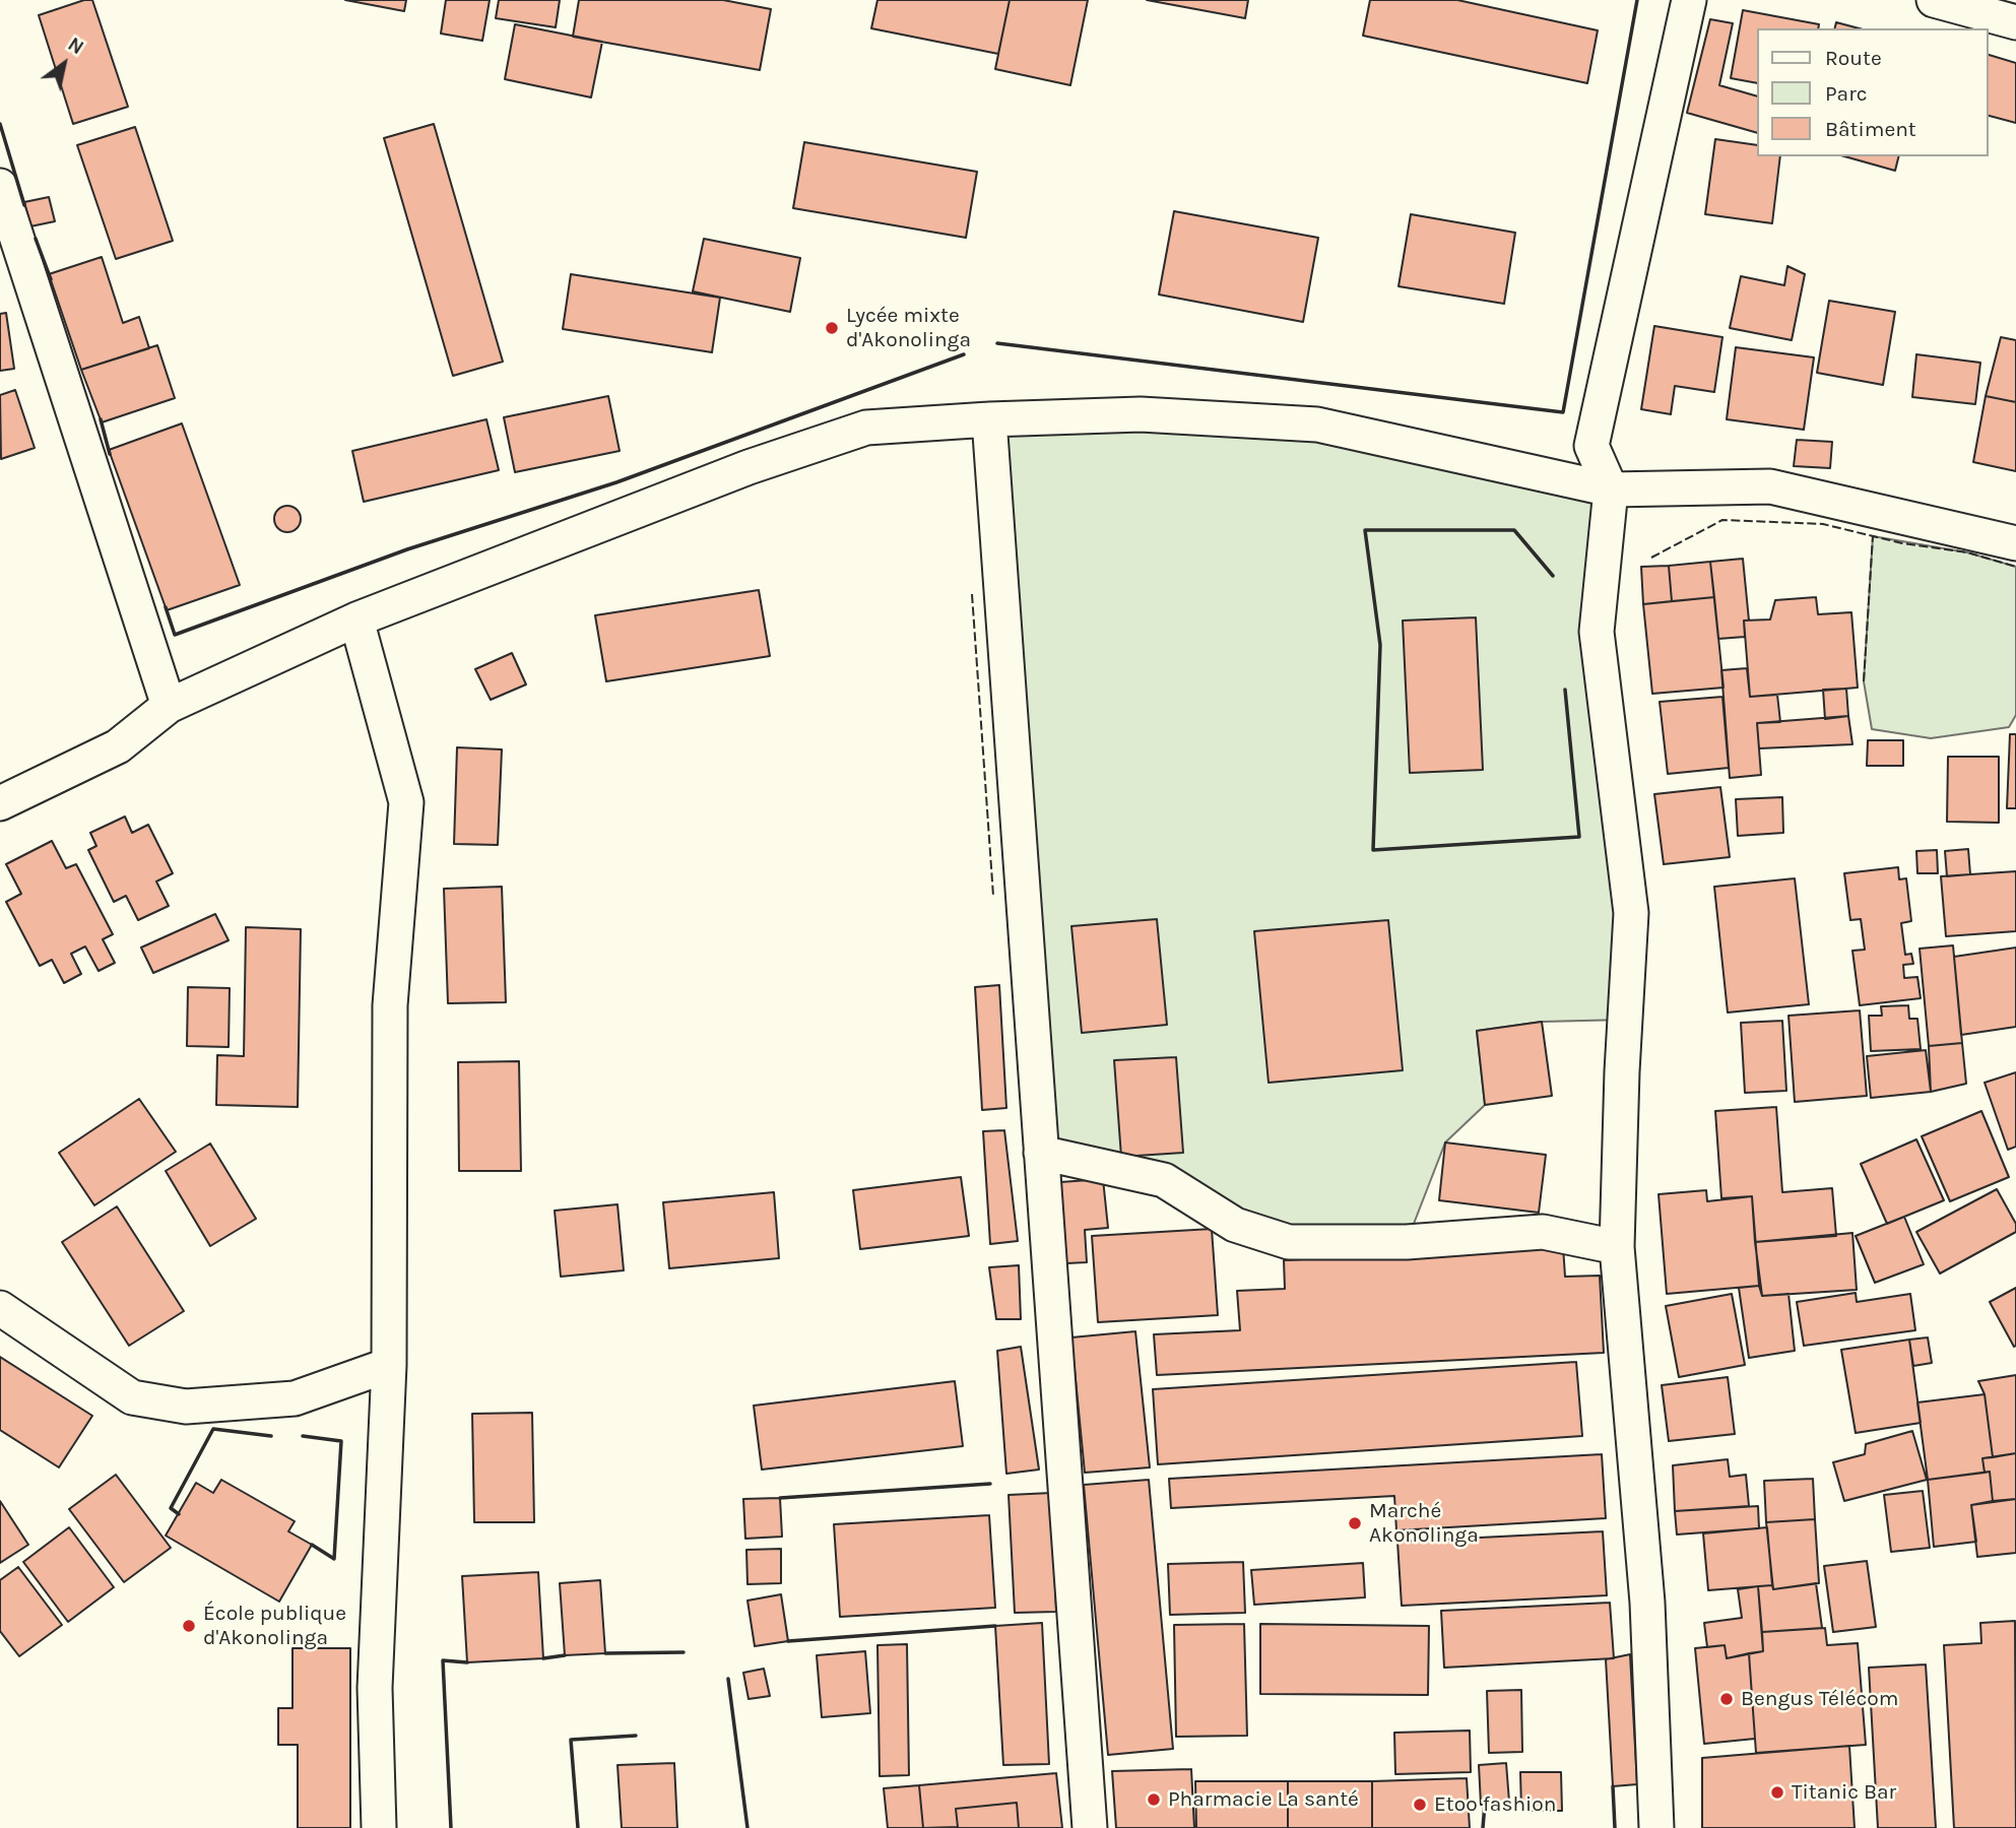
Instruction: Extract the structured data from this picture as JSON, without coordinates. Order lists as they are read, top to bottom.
{
  "places": [
    "Lycée mixte d'Akonolinga",
    "Marché Akonolinga",
    "École publique d'Akonolinga",
    "Bengus Télécom",
    "Titanic Bar",
    "Pharmacie La santé",
    "Etoo fashion"
  ],
  "legend": ["Route", "Parc", "Bâtiment"],
  "north": "top right"
}
